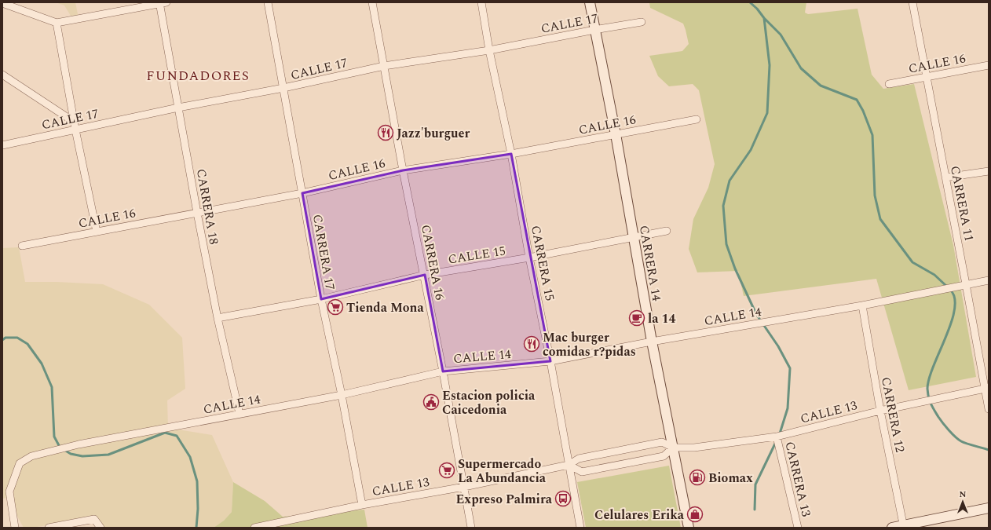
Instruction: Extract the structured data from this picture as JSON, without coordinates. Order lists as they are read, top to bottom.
{
  "streets": {
    "main road": ["CARRERA 14"],
    "street": [
      "CALLE 17",
      "CALLE 16",
      "CARRERA 11",
      "CARRERA 18",
      "CARRERA 17",
      "CALLE 15",
      "CARRERA 16",
      "CARRERA 15",
      "CALLE 14",
      "CALLE 13",
      "CARRERA 12",
      "CARRERA 13"
    ]
  },
  "crossings": [
    ["CALLE 17", "CARRERA 18"],
    ["CALLE 17", "CARRERA 17"],
    ["CALLE 17", "CARRERA 16"],
    ["CALLE 17", "CARRERA 15"],
    ["CALLE 17", "CARRERA 14"],
    ["CALLE 16", "CARRERA 11"],
    ["CALLE 16", "CARRERA 18"],
    ["CALLE 16", "CARRERA 17"],
    ["CALLE 16", "CARRERA 16"],
    ["CALLE 16", "CARRERA 15"],
    ["CALLE 16", "CARRERA 14"],
    ["CARRERA 11", "CALLE 14"],
    ["CARRERA 11", "CALLE 13"],
    ["CARRERA 18", "CALLE 15"],
    ["CARRERA 18", "CALLE 14"],
    ["CARRERA 17", "CALLE 15"],
    ["CARRERA 17", "CALLE 14"],
    ["CARRERA 17", "CALLE 13"],
    ["CALLE 15", "CARRERA 16"],
    ["CALLE 15", "CARRERA 15"],
    ["CALLE 15", "CARRERA 14"],
    ["CARRERA 16", "CALLE 14"],
    ["CARRERA 16", "CALLE 13"],
    ["CARRERA 15", "CALLE 14"],
    ["CARRERA 15", "CALLE 13"],
    ["CARRERA 14", "CALLE 14"],
    ["CARRERA 14", "CALLE 13"],
    ["CALLE 14", "CARRERA 12"],
    ["CALLE 13", "CARRERA 12"],
    ["CALLE 13", "CARRERA 13"]
  ],
  "districts": ["FUNDADORES"],
  "places": {
    "restaurant": ["Jazz'burguer", "Mac burger comidas r?pidas"],
    "supermarket": ["Tienda Mona", "Supermercado La Abundancia"],
    "cafe": ["la 14"],
    "public building": ["Estacion policia Caicedonia"],
    "fuel station": ["Biomax"],
    "bus stop": ["Expreso Palmira"],
    "shop": ["Celulares Erika"]
  },
  "north": "top"
}
